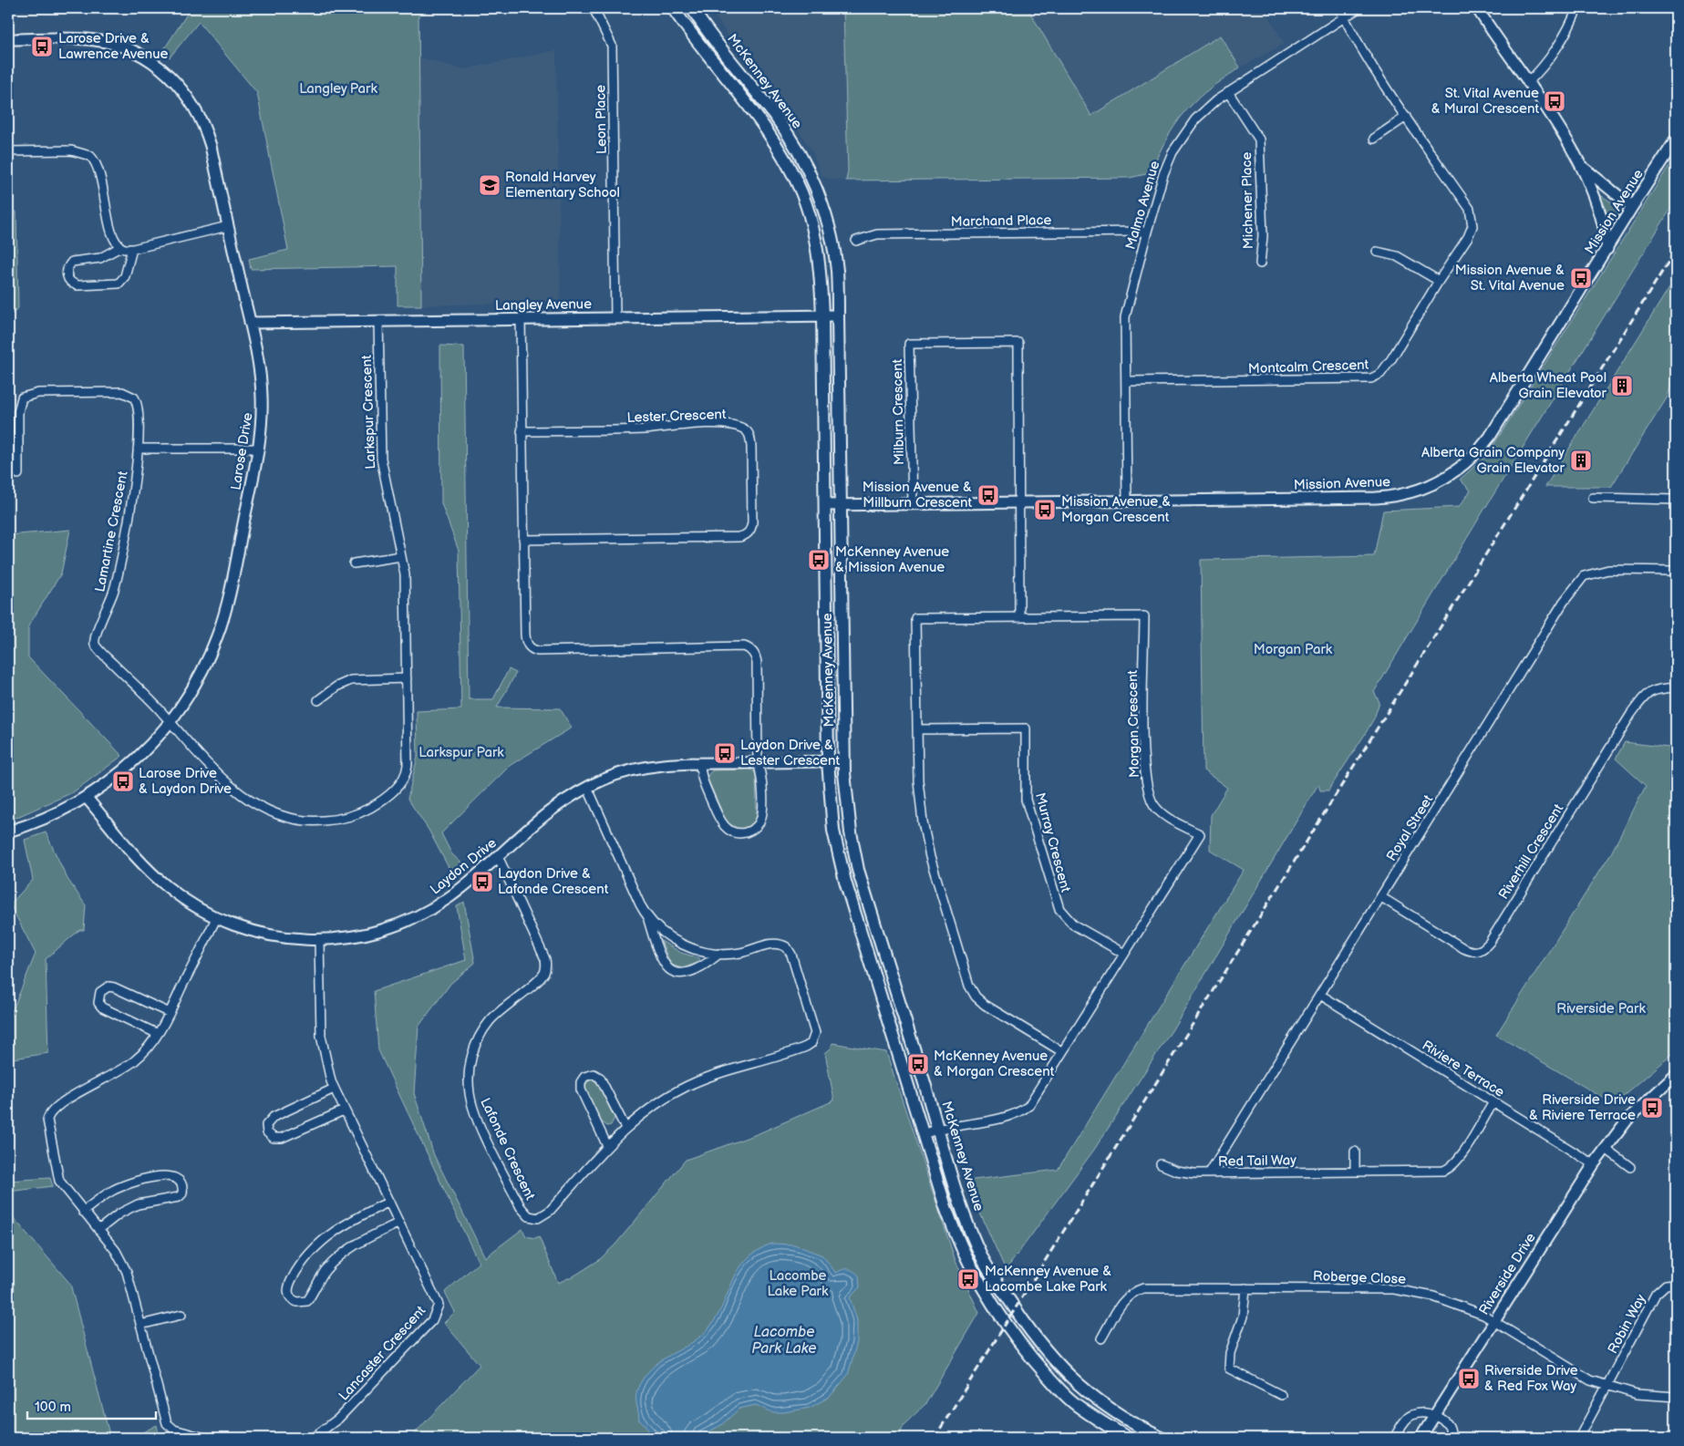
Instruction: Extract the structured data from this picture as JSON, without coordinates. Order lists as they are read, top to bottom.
{
  "streets": {
    "main road": ["McKenney Avenue"],
    "street": [
      "Leon Place",
      "Michener Place",
      "Malmo Avenue",
      "Mission Avenue",
      "Marchand Place",
      "Langley Avenue",
      "Montcalm Crescent",
      "Larkspur Crescent",
      "Milburn Crescent",
      "Lester Crescent",
      "Larose Drive",
      "Lamartine Crescent",
      "Morgan Crescent",
      "Royal Street",
      "Murray Crescent",
      "Riverhill Crescent",
      "Laydon Drive",
      "Riviere Terrace",
      "Lafonde Crescent",
      "Red Tail Way",
      "Riverside Drive",
      "Roberge Close",
      "Robin Way",
      "Lancaster Crescent"
    ]
  },
  "crossings": [
    ["McKenney Avenue", "Mission Avenue"],
    ["McKenney Avenue", "Langley Avenue"],
    ["McKenney Avenue", "Morgan Crescent"],
    ["McKenney Avenue", "Laydon Drive"],
    ["Leon Place", "Langley Avenue"],
    ["Michener Place", "Malmo Avenue"],
    ["Malmo Avenue", "Mission Avenue"],
    ["Malmo Avenue", "Marchand Place"],
    ["Malmo Avenue", "Montcalm Crescent"],
    ["Mission Avenue", "Milburn Crescent"],
    ["Langley Avenue", "Larkspur Crescent"],
    ["Langley Avenue", "Larose Drive"],
    ["Larkspur Crescent", "Larose Drive"],
    ["Larkspur Crescent", "Lamartine Crescent"],
    ["Larose Drive", "Lamartine Crescent"],
    ["Larose Drive", "Laydon Drive"],
    ["Morgan Crescent", "Murray Crescent"],
    ["Royal Street", "Riverhill Crescent"],
    ["Royal Street", "Riviere Terrace"],
    ["Royal Street", "Red Tail Way"],
    ["Laydon Drive", "Lafonde Crescent"],
    ["Laydon Drive", "Lancaster Crescent"],
    ["Riviere Terrace", "Red Tail Way"],
    ["Riviere Terrace", "Riverside Drive"],
    ["Riverside Drive", "Roberge Close"],
    ["Roberge Close", "Robin Way"]
  ],
  "water": ["Lacombe Park Lake"],
  "parks": [
    "Langley Park",
    "Morgan Park",
    "Larkspur Park",
    "Riverside Park",
    "Lacombe Lake Park"
  ],
  "places": {
    "bus stop": [
      "Larose Drive & Lawrence Avenue",
      "St. Vital Avenue & Mural Crescent",
      "Mission Avenue & St. Vital Avenue",
      "Mission Avenue & Millburn Crescent",
      "Mission Avenue & Morgan Crescent",
      "McKenney Avenue & Mission Avenue",
      "Laydon Drive & Lester Crescent",
      "Larose Drive & Laydon Drive",
      "Laydon Drive & Lafonde Crescent",
      "McKenney Avenue & Morgan Crescent",
      "Riverside Drive & Riviere Terrace",
      "McKenney Avenue & Lacombe Lake Park",
      "Riverside Drive & Red Fox Way"
    ],
    "school or university": ["Ronald Harvey Elementary School"],
    "building": ["Alberta Wheat Pool Grain Elevator", "Alberta Grain Company Grain Elevator"]
  },
  "scale_bar": "100 m"
}
